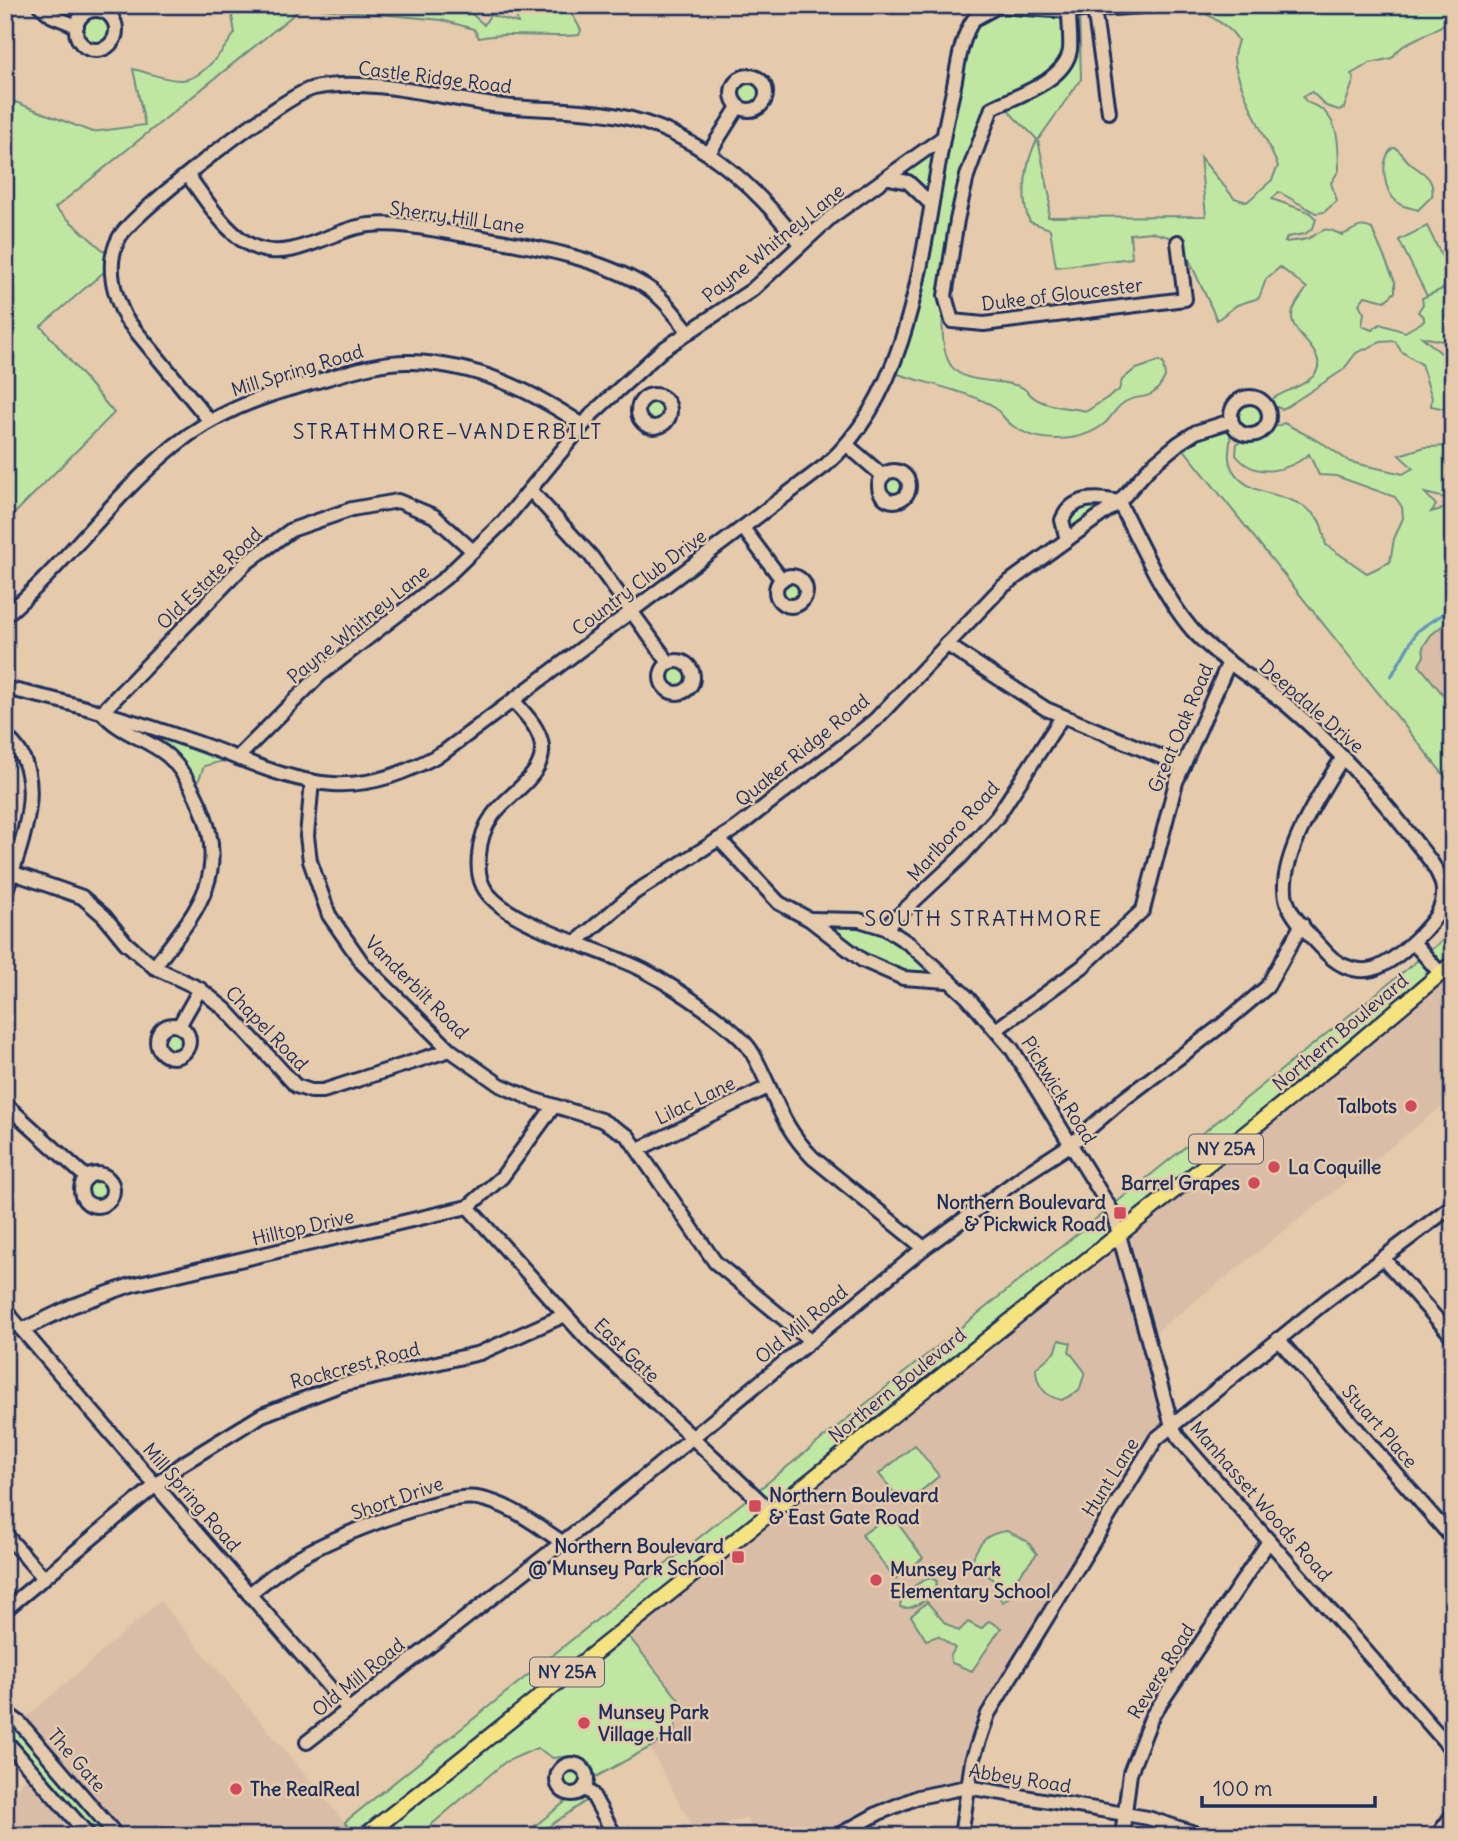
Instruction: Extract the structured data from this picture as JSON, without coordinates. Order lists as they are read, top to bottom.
{
  "streets": {
    "main road": ["Northern Boulevard", "NY 25A"],
    "street": [
      "Castle Ridge Road",
      "Sherry Hill Lane",
      "Payne Whitney Lane",
      "Duke of Gloucester",
      "Mill Spring Road",
      "Old Estate Road",
      "Country Club Drive",
      "Deepdale Drive",
      "Great Oak Road",
      "Quaker Ridge Road",
      "Marlboro Road",
      "Vanderbilt Road",
      "Chapel Road",
      "Pickwick Road",
      "Lilac Lane",
      "Hilltop Drive",
      "Old Mill Road",
      "East Gate",
      "Rockcrest Road",
      "Stuart Place",
      "Hunt Lane",
      "Short Drive",
      "Manhasset Woods Road",
      "Revere Road",
      "The Gate",
      "Abbey Road"
    ]
  },
  "crossings": [
    ["Castle Ridge Road", "Sherry Hill Lane"],
    ["Castle Ridge Road", "Payne Whitney Lane"],
    ["Castle Ridge Road", "Mill Spring Road"],
    ["Sherry Hill Lane", "Payne Whitney Lane"],
    ["Payne Whitney Lane", "Mill Spring Road"],
    ["Payne Whitney Lane", "Old Estate Road"],
    ["Payne Whitney Lane", "Country Club Drive"],
    ["Duke of Gloucester", "Country Club Drive"],
    ["Mill Spring Road", "Hilltop Drive"],
    ["Mill Spring Road", "Old Mill Road"],
    ["Mill Spring Road", "Rockcrest Road"],
    ["Mill Spring Road", "Short Drive"],
    ["Old Estate Road", "Country Club Drive"],
    ["Country Club Drive", "Vanderbilt Road"],
    ["Deepdale Drive", "Great Oak Road"],
    ["Deepdale Drive", "Quaker Ridge Road"],
    ["Deepdale Drive", "Old Mill Road"],
    ["Great Oak Road", "Pickwick Road"],
    ["Quaker Ridge Road", "Pickwick Road"],
    ["Marlboro Road", "Pickwick Road"],
    ["Vanderbilt Road", "Chapel Road"],
    ["Vanderbilt Road", "Lilac Lane"],
    ["Vanderbilt Road", "Hilltop Drive"],
    ["Vanderbilt Road", "Old Mill Road"],
    ["Northern Boulevard", "Pickwick Road"],
    ["Northern Boulevard", "East Gate"],
    ["Northern Boulevard", "Manhasset Woods Road"],
    ["Pickwick Road", "Old Mill Road"],
    ["Pickwick Road", "Manhasset Woods Road"],
    ["Hilltop Drive", "East Gate"],
    ["Old Mill Road", "East Gate"],
    ["Old Mill Road", "Short Drive"],
    ["East Gate", "Rockcrest Road"],
    ["Stuart Place", "Hunt Lane"],
    ["Hunt Lane", "Manhasset Woods Road"],
    ["Hunt Lane", "Abbey Road"],
    ["Manhasset Woods Road", "Revere Road"],
    ["Revere Road", "Abbey Road"]
  ],
  "districts": ["STRATHMORE–VANDERBILT", "SOUTH STRATHMORE"],
  "places": {
    "other": [
      "Talbots",
      "La Coquille",
      "Barrel Grapes",
      "Munsey Park Elementary School",
      "Munsey Park Village Hall",
      "The RealReal"
    ],
    "transit": ["Northern Boulevard & Pickwick Road", "Northern Boulevard & East Gate Road", "Northern Boulevard @ Munsey Park School"]
  },
  "scale_bar": "100 m"
}
